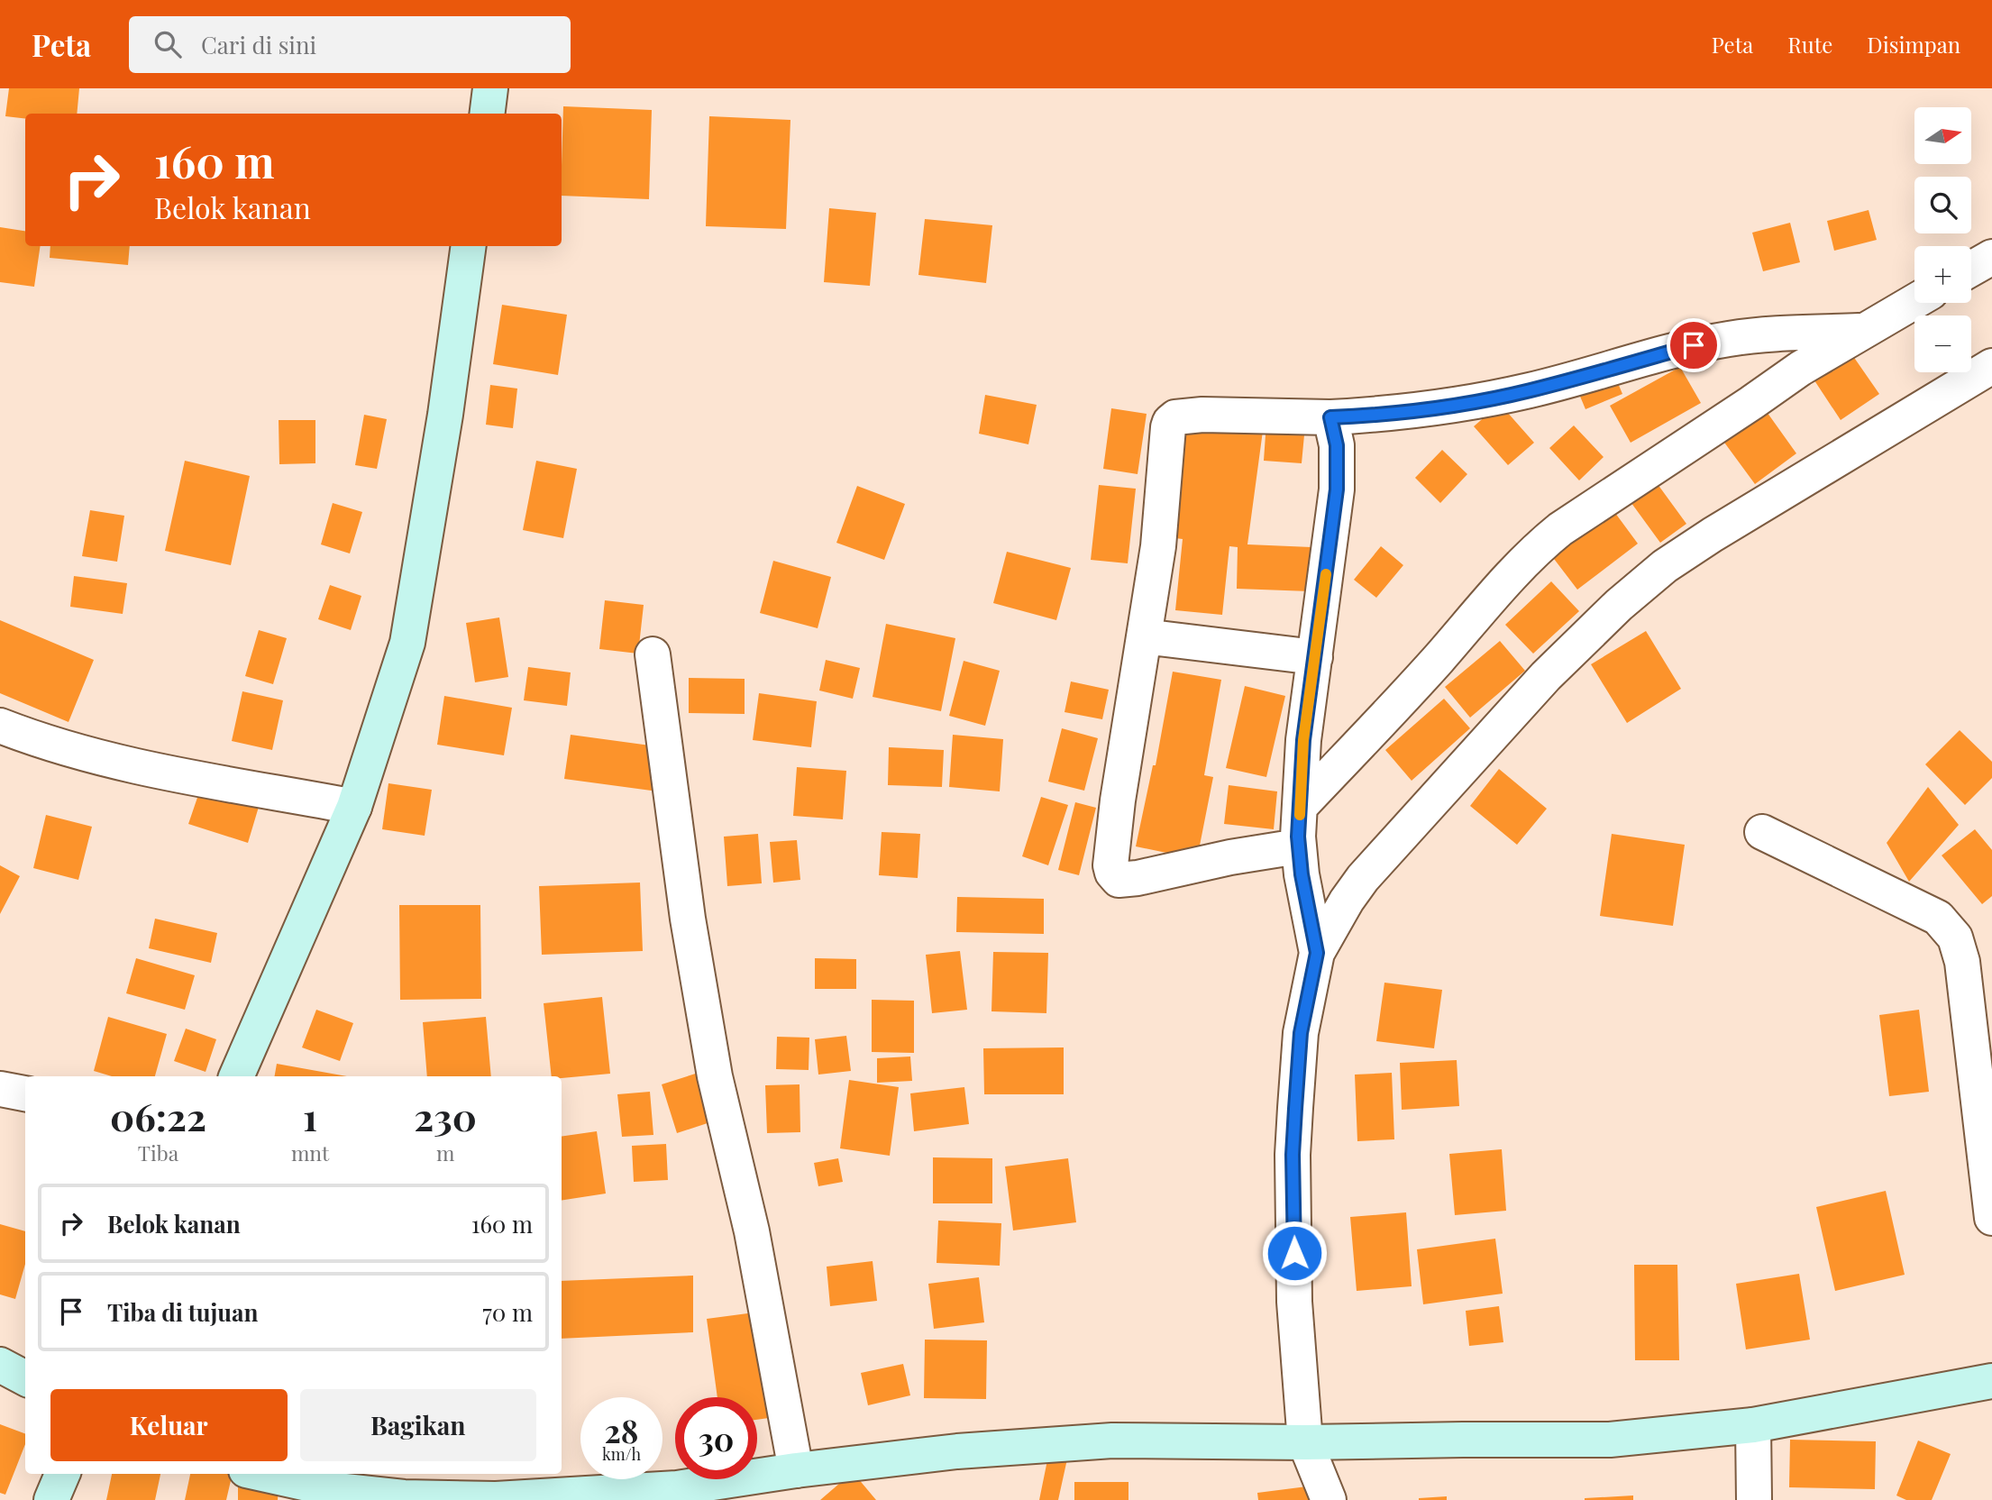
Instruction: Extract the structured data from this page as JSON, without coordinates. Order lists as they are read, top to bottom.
{
  "north": "right",
  "page": {
    "header": "Peta",
    "search": "Cari di sini",
    "nav": ["Peta", "Rute", "Disimpan"],
    "map_buttons": ["+", "−"],
    "turn": ["160 m", "Belok kanan"],
    "eta": [
      "06:22",
      "Tiba",
      "1",
      "mnt",
      "230",
      "m"
    ],
    "list": [
      {
        "name": "Belok kanan",
        "value": "160 m"
      },
      {
        "name": "Tiba di tujuan",
        "value": "70 m"
      }
    ],
    "buttons": ["Keluar", "Bagikan"],
    "speed": "28 km/h",
    "limit": "30"
  }
}
